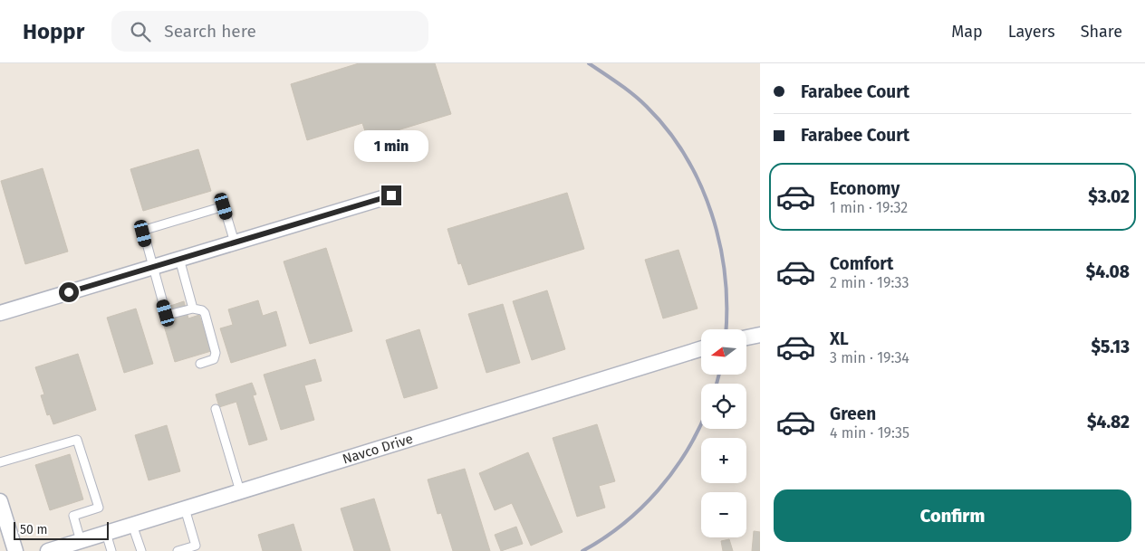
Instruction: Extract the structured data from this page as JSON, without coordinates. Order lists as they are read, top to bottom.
{
  "streets": {
    "street": ["Navco Drive"]
  },
  "scale_bar": "50 m",
  "north": "left",
  "page": {
    "header": "Hoppr",
    "search": "Search here",
    "nav": ["Map", "Layers", "Share"],
    "banner": ["Farabee Court", "Farabee Court"],
    "bubble": "1 min",
    "list": [
      {
        "name": "Economy",
        "note": "1 min · 19:32",
        "value": "$3.02"
      },
      {
        "name": "Comfort",
        "note": "2 min · 19:33",
        "value": "$4.08"
      },
      {
        "name": "XL",
        "note": "3 min · 19:34",
        "value": "$5.13"
      },
      {
        "name": "Green",
        "note": "4 min · 19:35",
        "value": "$4.82"
      }
    ],
    "map_buttons": ["+", "−"],
    "buttons": "Confirm",
    "scale": "50 m"
  }
}
